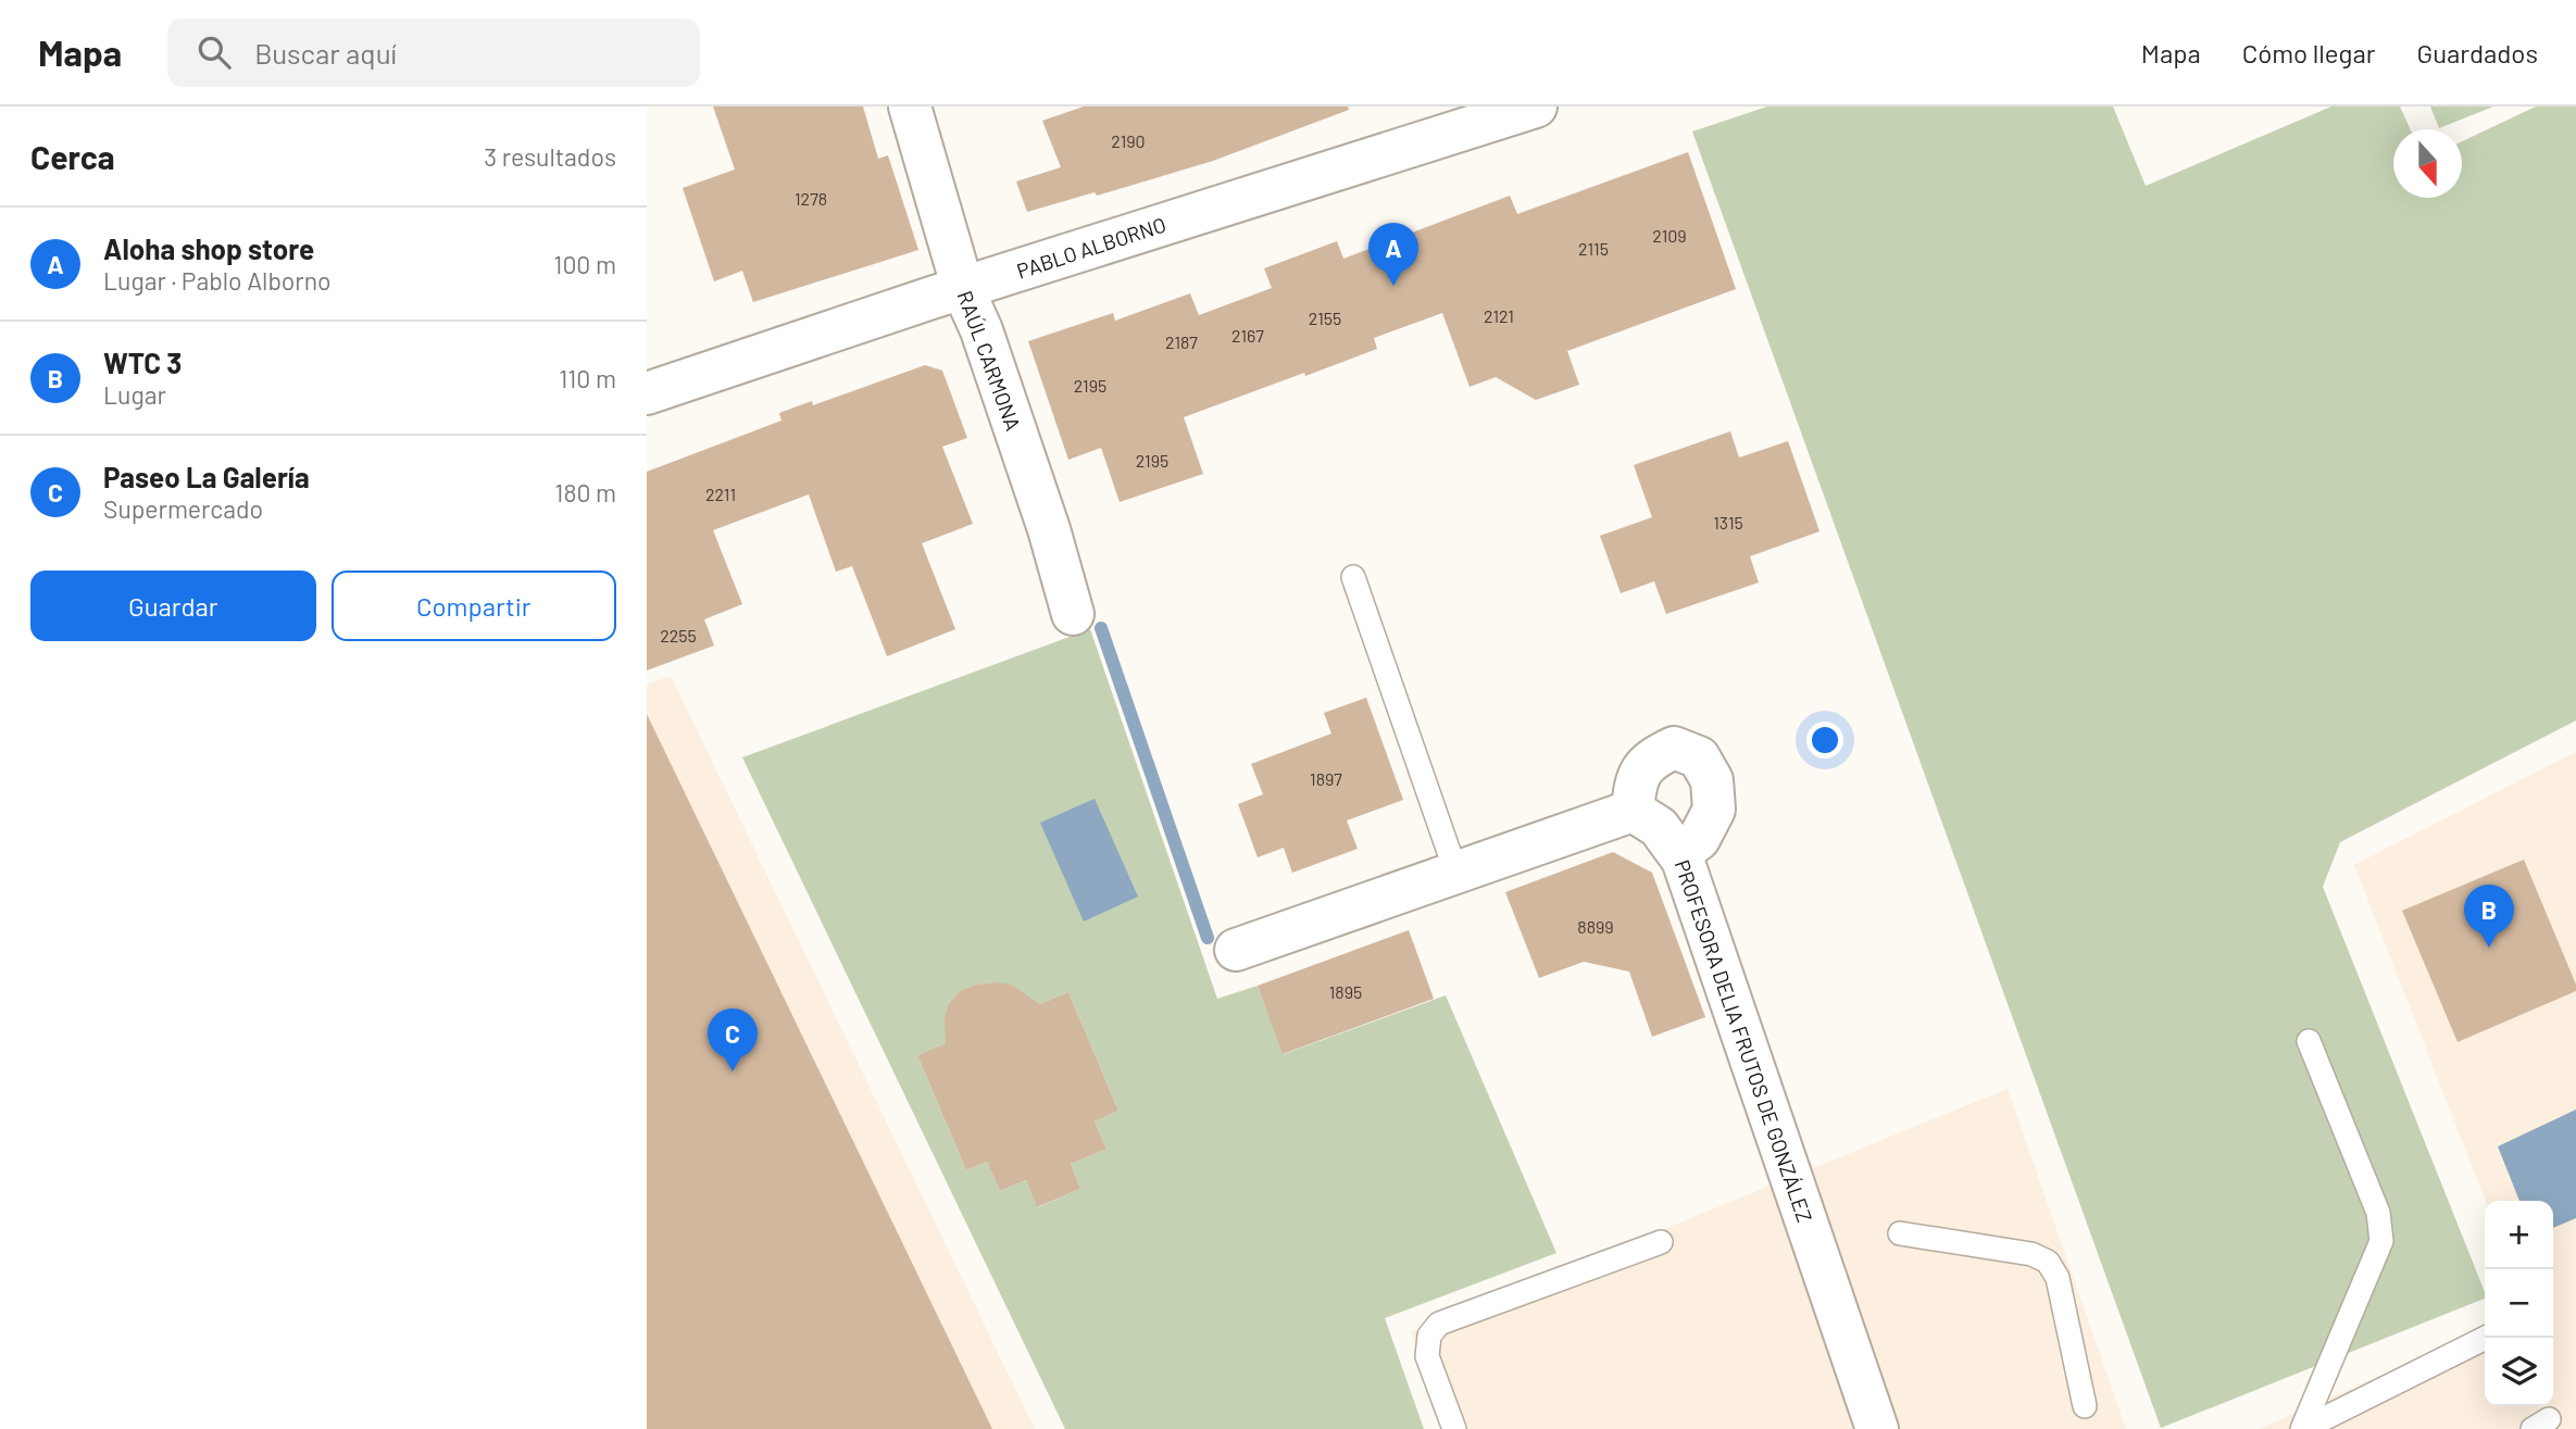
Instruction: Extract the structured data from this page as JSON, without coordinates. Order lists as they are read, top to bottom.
{
  "streets": {
    "street": ["PABLO ALBORNO", "RAÚL CARMONA", "PROFESORA DELIA FRUTOS DE GONZÁLEZ"]
  },
  "crossings": [
    ["PABLO ALBORNO", "RAÚL CARMONA"]
  ],
  "house_numbers": [
    "2190",
    "1278",
    "2109",
    "2115",
    "2121",
    "2155",
    "2167",
    "2187",
    "2195",
    "2195",
    "2211",
    "1315",
    "2255",
    "1897",
    "8899",
    "1895"
  ],
  "north": "bottom",
  "page": {
    "header": "Mapa",
    "search": "Buscar aquí",
    "nav": ["Mapa", "Cómo llegar", "Guardados"],
    "heading": ["Cerca", "3 resultados"],
    "list": [
      {
        "mark": "A",
        "name": "Aloha shop store",
        "note": "Lugar · Pablo Alborno",
        "value": "100 m"
      },
      {
        "mark": "B",
        "name": "WTC 3",
        "note": "Lugar",
        "value": "110 m"
      },
      {
        "mark": "C",
        "name": "Paseo La Galería",
        "note": "Supermercado",
        "value": "180 m"
      }
    ],
    "pins": ["A", "B", "C"],
    "buttons": ["Guardar", "Compartir"],
    "map_buttons": ["+", "−"]
  }
}
